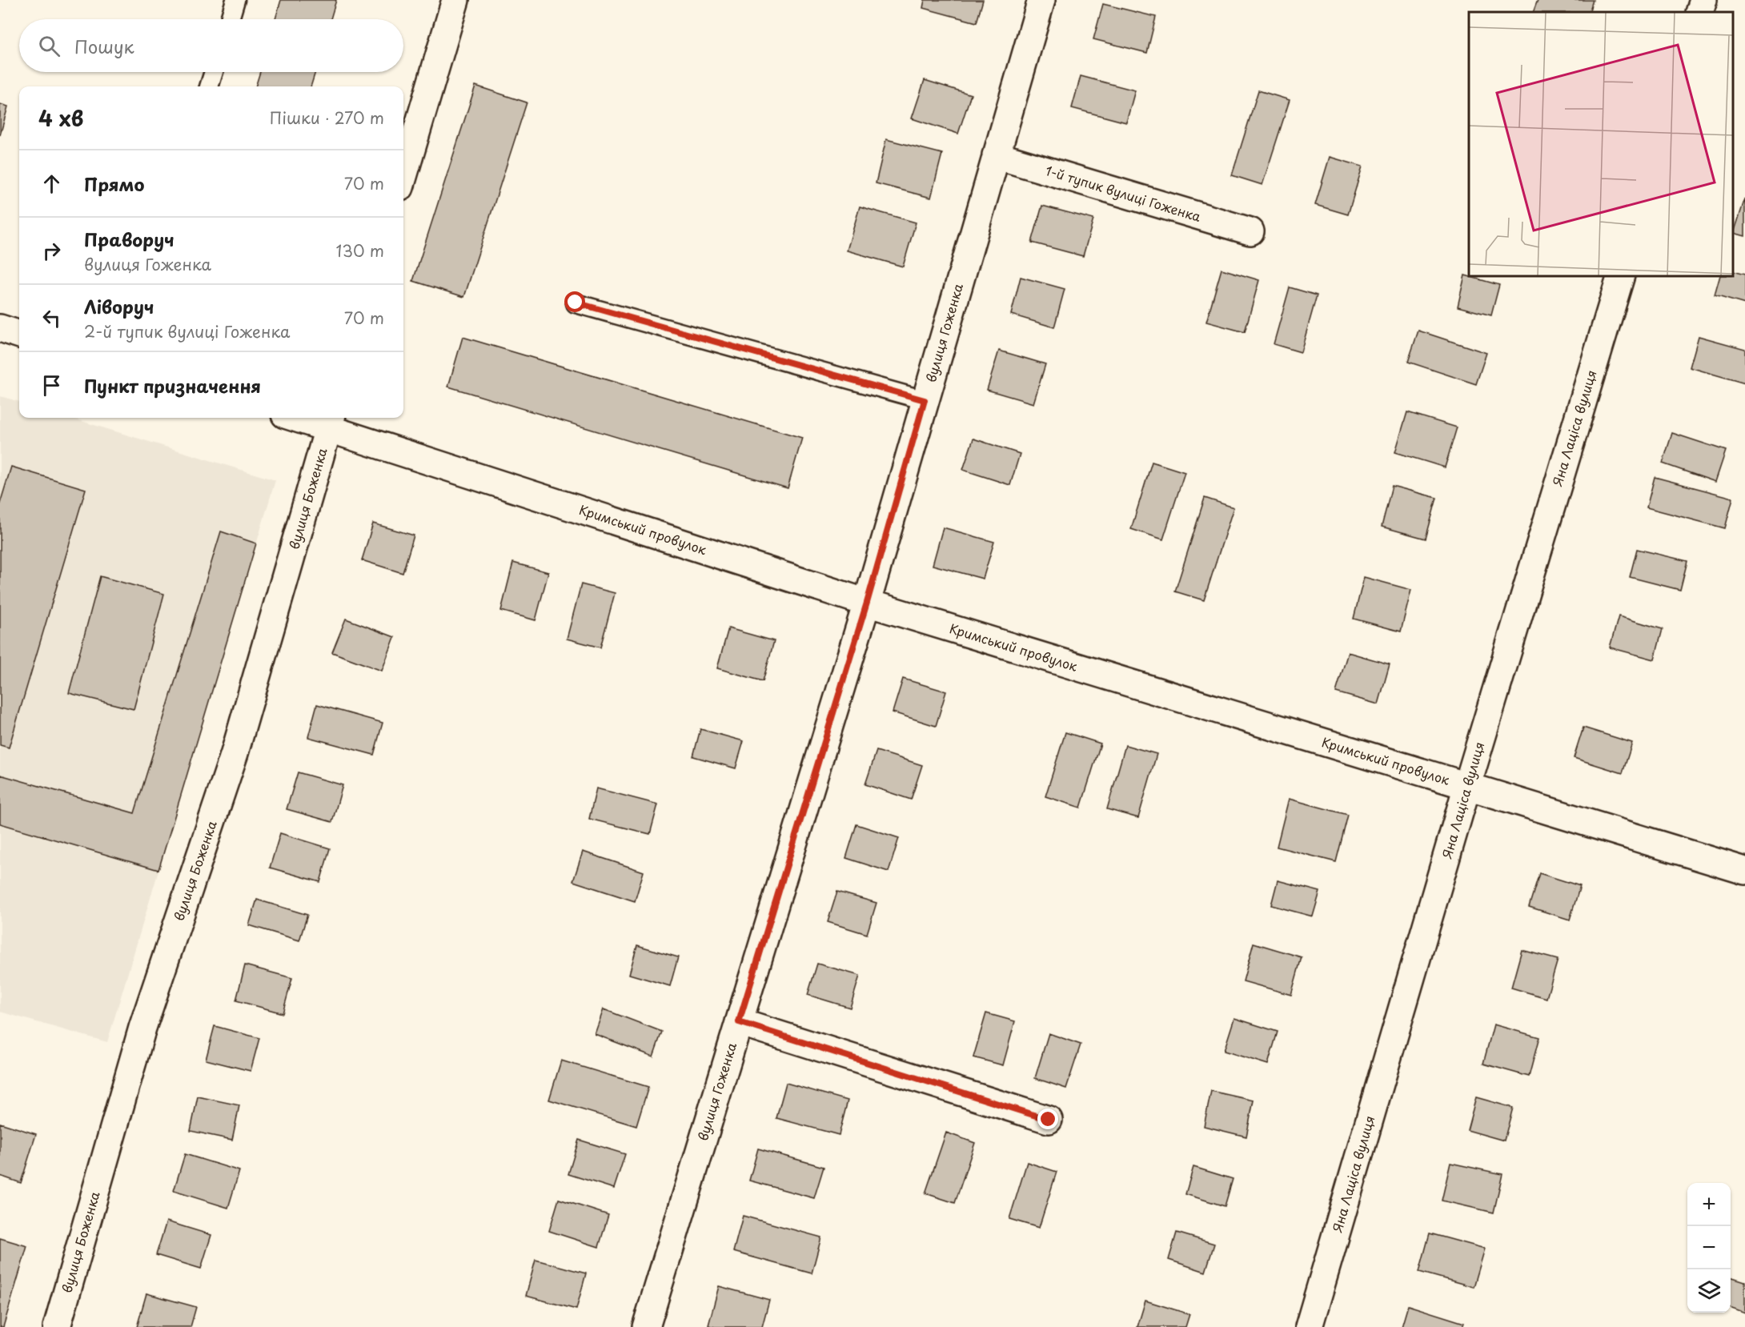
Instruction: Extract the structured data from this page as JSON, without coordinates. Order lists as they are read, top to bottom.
{
  "streets": {
    "street": [
      "1-й тупик вулиці Гоженка",
      "вулиця Гоженка",
      "Яна Лаціса вулиця",
      "вулиця Боженка",
      "Кримський провулок"
    ]
  },
  "crossings": [
    ["1-й тупик вулиці Гоженка", "вулиця Гоженка"],
    ["вулиця Гоженка", "Кримський провулок"],
    ["Яна Лаціса вулиця", "Кримський провулок"],
    ["вулиця Боженка", "Кримський провулок"]
  ],
  "page": {
    "search": "Пошук",
    "heading": ["4 хв", "Пішки · 270 m"],
    "list": [
      ["Прямо", "70 m"],
      ["Праворуч", "вулиця Гоженка", "130 m"],
      ["Ліворуч", "2-й тупик вулиці Гоженка", "70 m"],
      "Пункт призначення"
    ],
    "map_buttons": ["+", "−"]
  }
}
